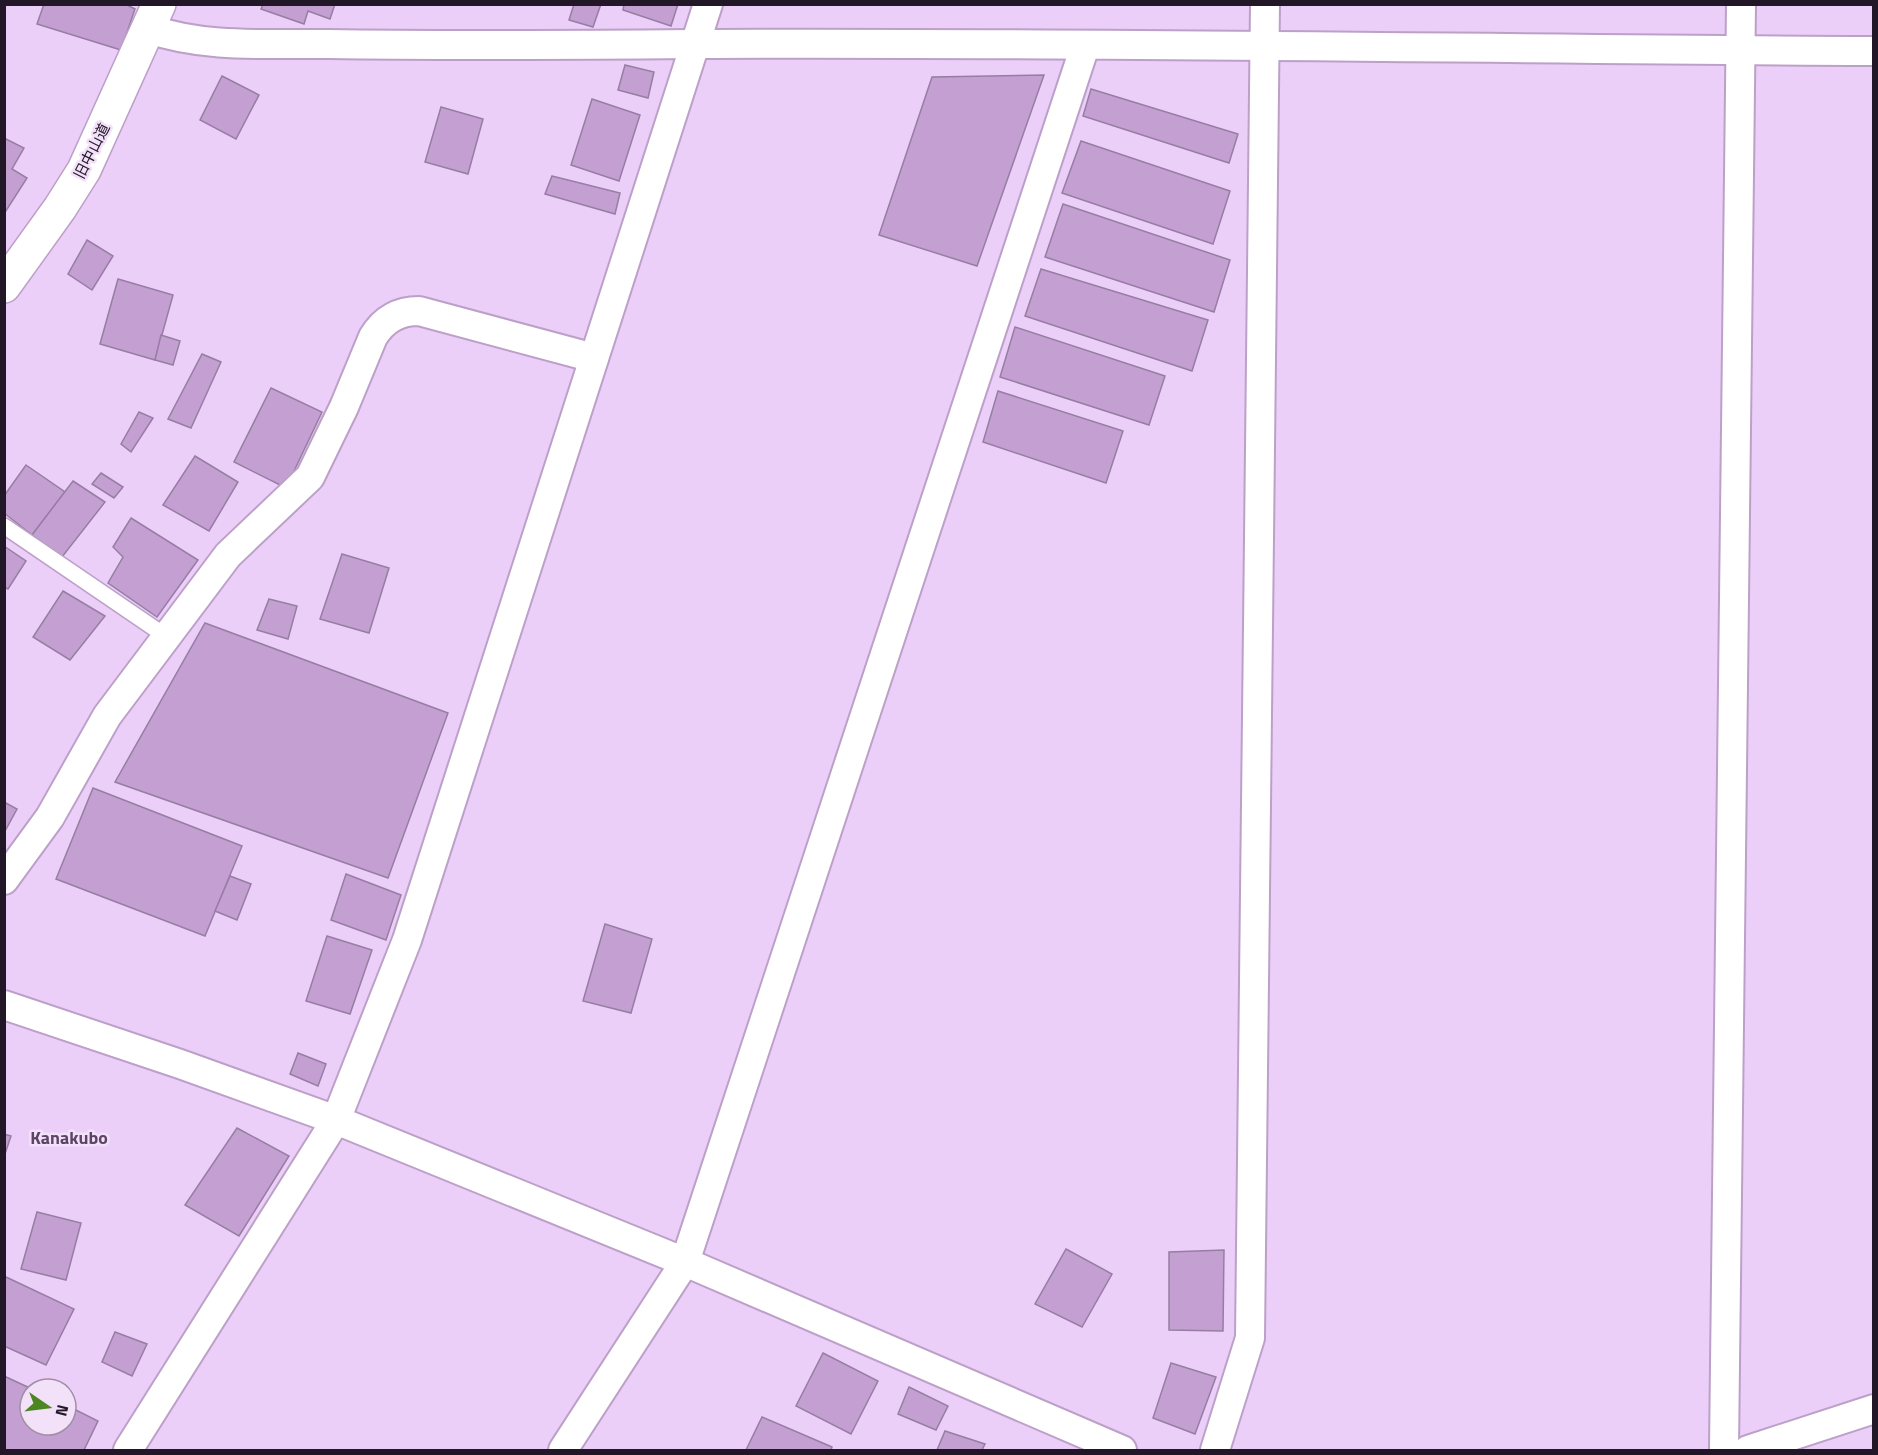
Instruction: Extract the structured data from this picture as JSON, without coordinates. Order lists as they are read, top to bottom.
{
  "streets": {
    "main road": ["旧中山道"]
  },
  "districts": ["Kanakubo"],
  "north": "right"
}
